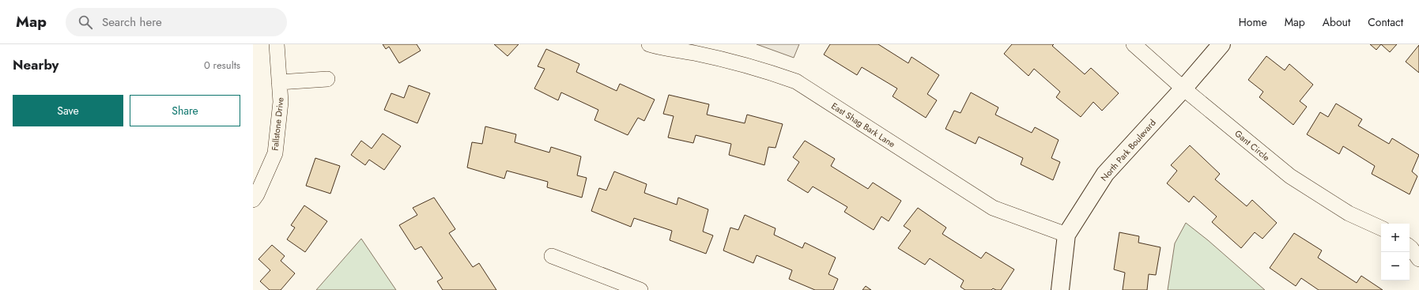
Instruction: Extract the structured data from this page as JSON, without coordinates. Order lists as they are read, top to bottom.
{
  "streets": {
    "street": [
      "Fallstone Drive",
      "East Shag Bark Lane",
      "Gant Circle",
      "North Park Boulevard"
    ]
  },
  "crossings": [
    ["East Shag Bark Lane", "North Park Boulevard"],
    ["Gant Circle", "North Park Boulevard"]
  ],
  "page": {
    "header": "Map",
    "search": "Search here",
    "nav": [
      "Home",
      "Map",
      "About",
      "Contact"
    ],
    "heading": ["Nearby", "0 results"],
    "buttons": ["Save", "Share"],
    "map_buttons": ["+", "−"]
  }
}
